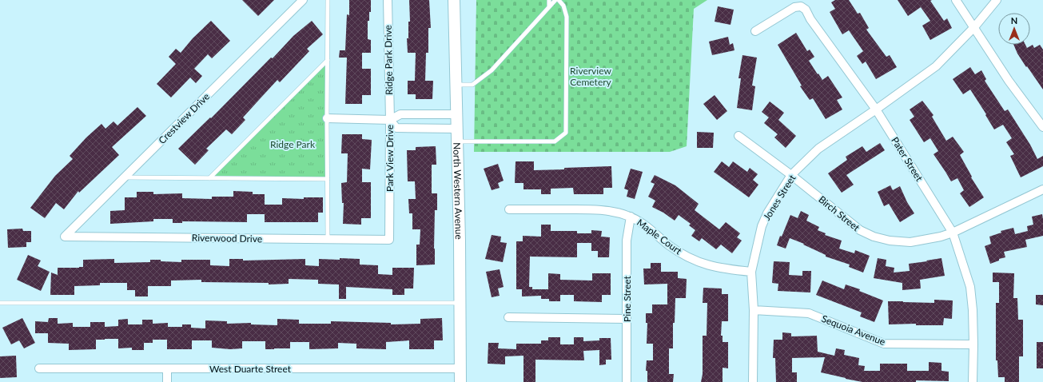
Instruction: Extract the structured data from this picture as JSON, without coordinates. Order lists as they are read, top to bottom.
{
  "streets": {
    "main road": ["North Western Avenue"],
    "street": [
      "Ridge Park Drive",
      "Crestview Drive",
      "Park View Drive",
      "Pater Street",
      "Jones Street",
      "Birch Street",
      "Maple Court",
      "Riverwood Drive",
      "Pine Street",
      "Sequoia Avenue",
      "West Duarte Street"
    ]
  },
  "crossings": [
    ["Ridge Park Drive", "Park View Drive"],
    ["Crestview Drive", "Riverwood Drive"],
    ["Park View Drive", "Riverwood Drive"],
    ["Pater Street", "Jones Street"],
    ["Pater Street", "Birch Street"],
    ["Pater Street", "Sequoia Avenue"],
    ["North Western Avenue", "West Duarte Street"],
    ["Jones Street", "Birch Street"],
    ["Jones Street", "Maple Court"],
    ["Jones Street", "Sequoia Avenue"],
    ["Maple Court", "Pine Street"]
  ],
  "parks": ["Riverview Cemetery", "Ridge Park"],
  "north": "top"
}
